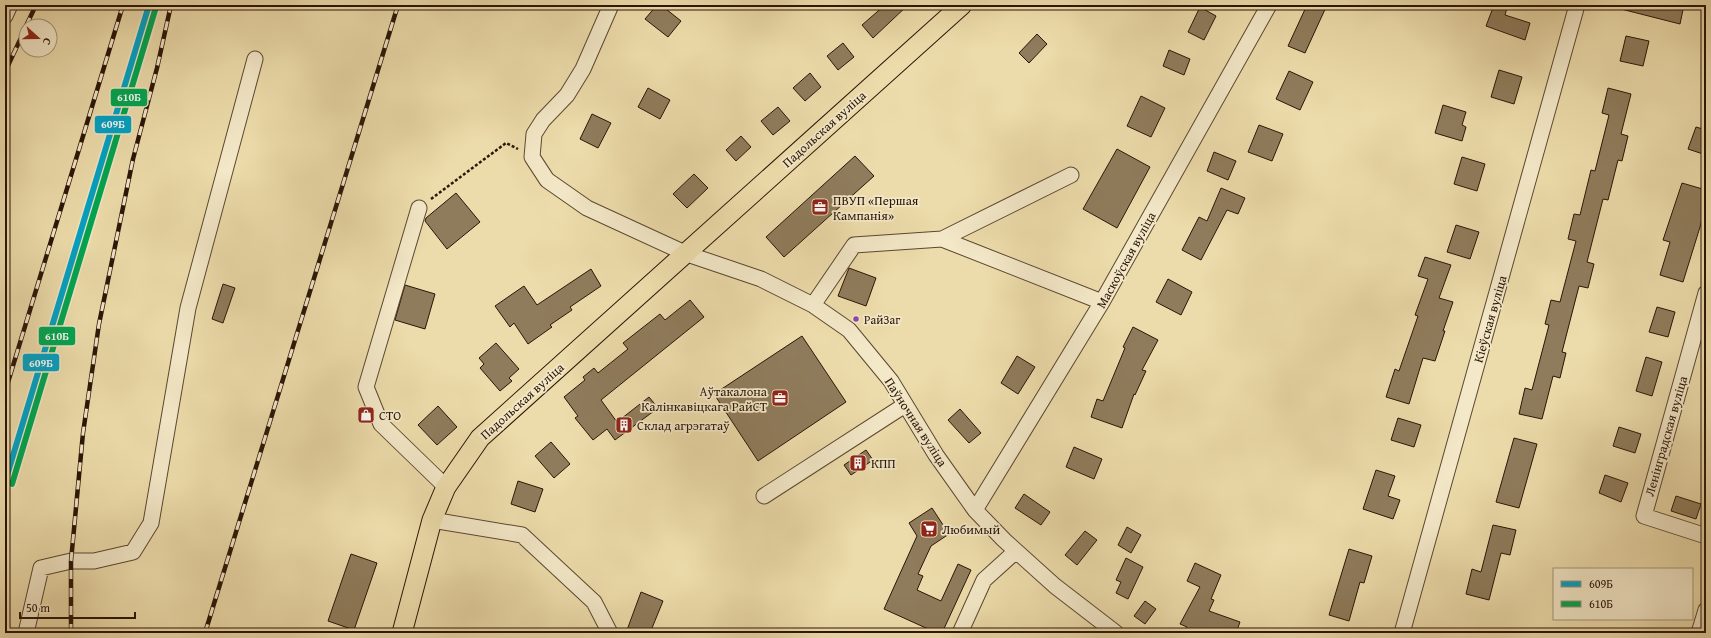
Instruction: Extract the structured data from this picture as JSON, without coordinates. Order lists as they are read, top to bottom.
{
  "streets": {
    "main road": ["Падольская вуліца"],
    "street": [
      "Маскоўская вуліца",
      "Кіеўская вуліца",
      "Паўночная вуліца",
      "Ленінградская вуліца"
    ]
  },
  "crossings": [
    ["Падольская вуліца", "Паўночная вуліца"],
    ["Маскоўская вуліца", "Паўночная вуліца"]
  ],
  "places": {
    "office": ["ПВУП «Першая Кампанія»", "Аўтакалона Калінкавіцкага РайСТ"],
    "other": ["РайЗаг"],
    "shop": ["СТО"],
    "building": ["Склад агрэгатаў", "КПП"],
    "supermarket": ["Любимый"]
  },
  "lines": ["transit line 609Б", "transit line 610Б"],
  "legend": ["609Б", "610Б"],
  "scale_bar": "50 m",
  "north": "right"
}
